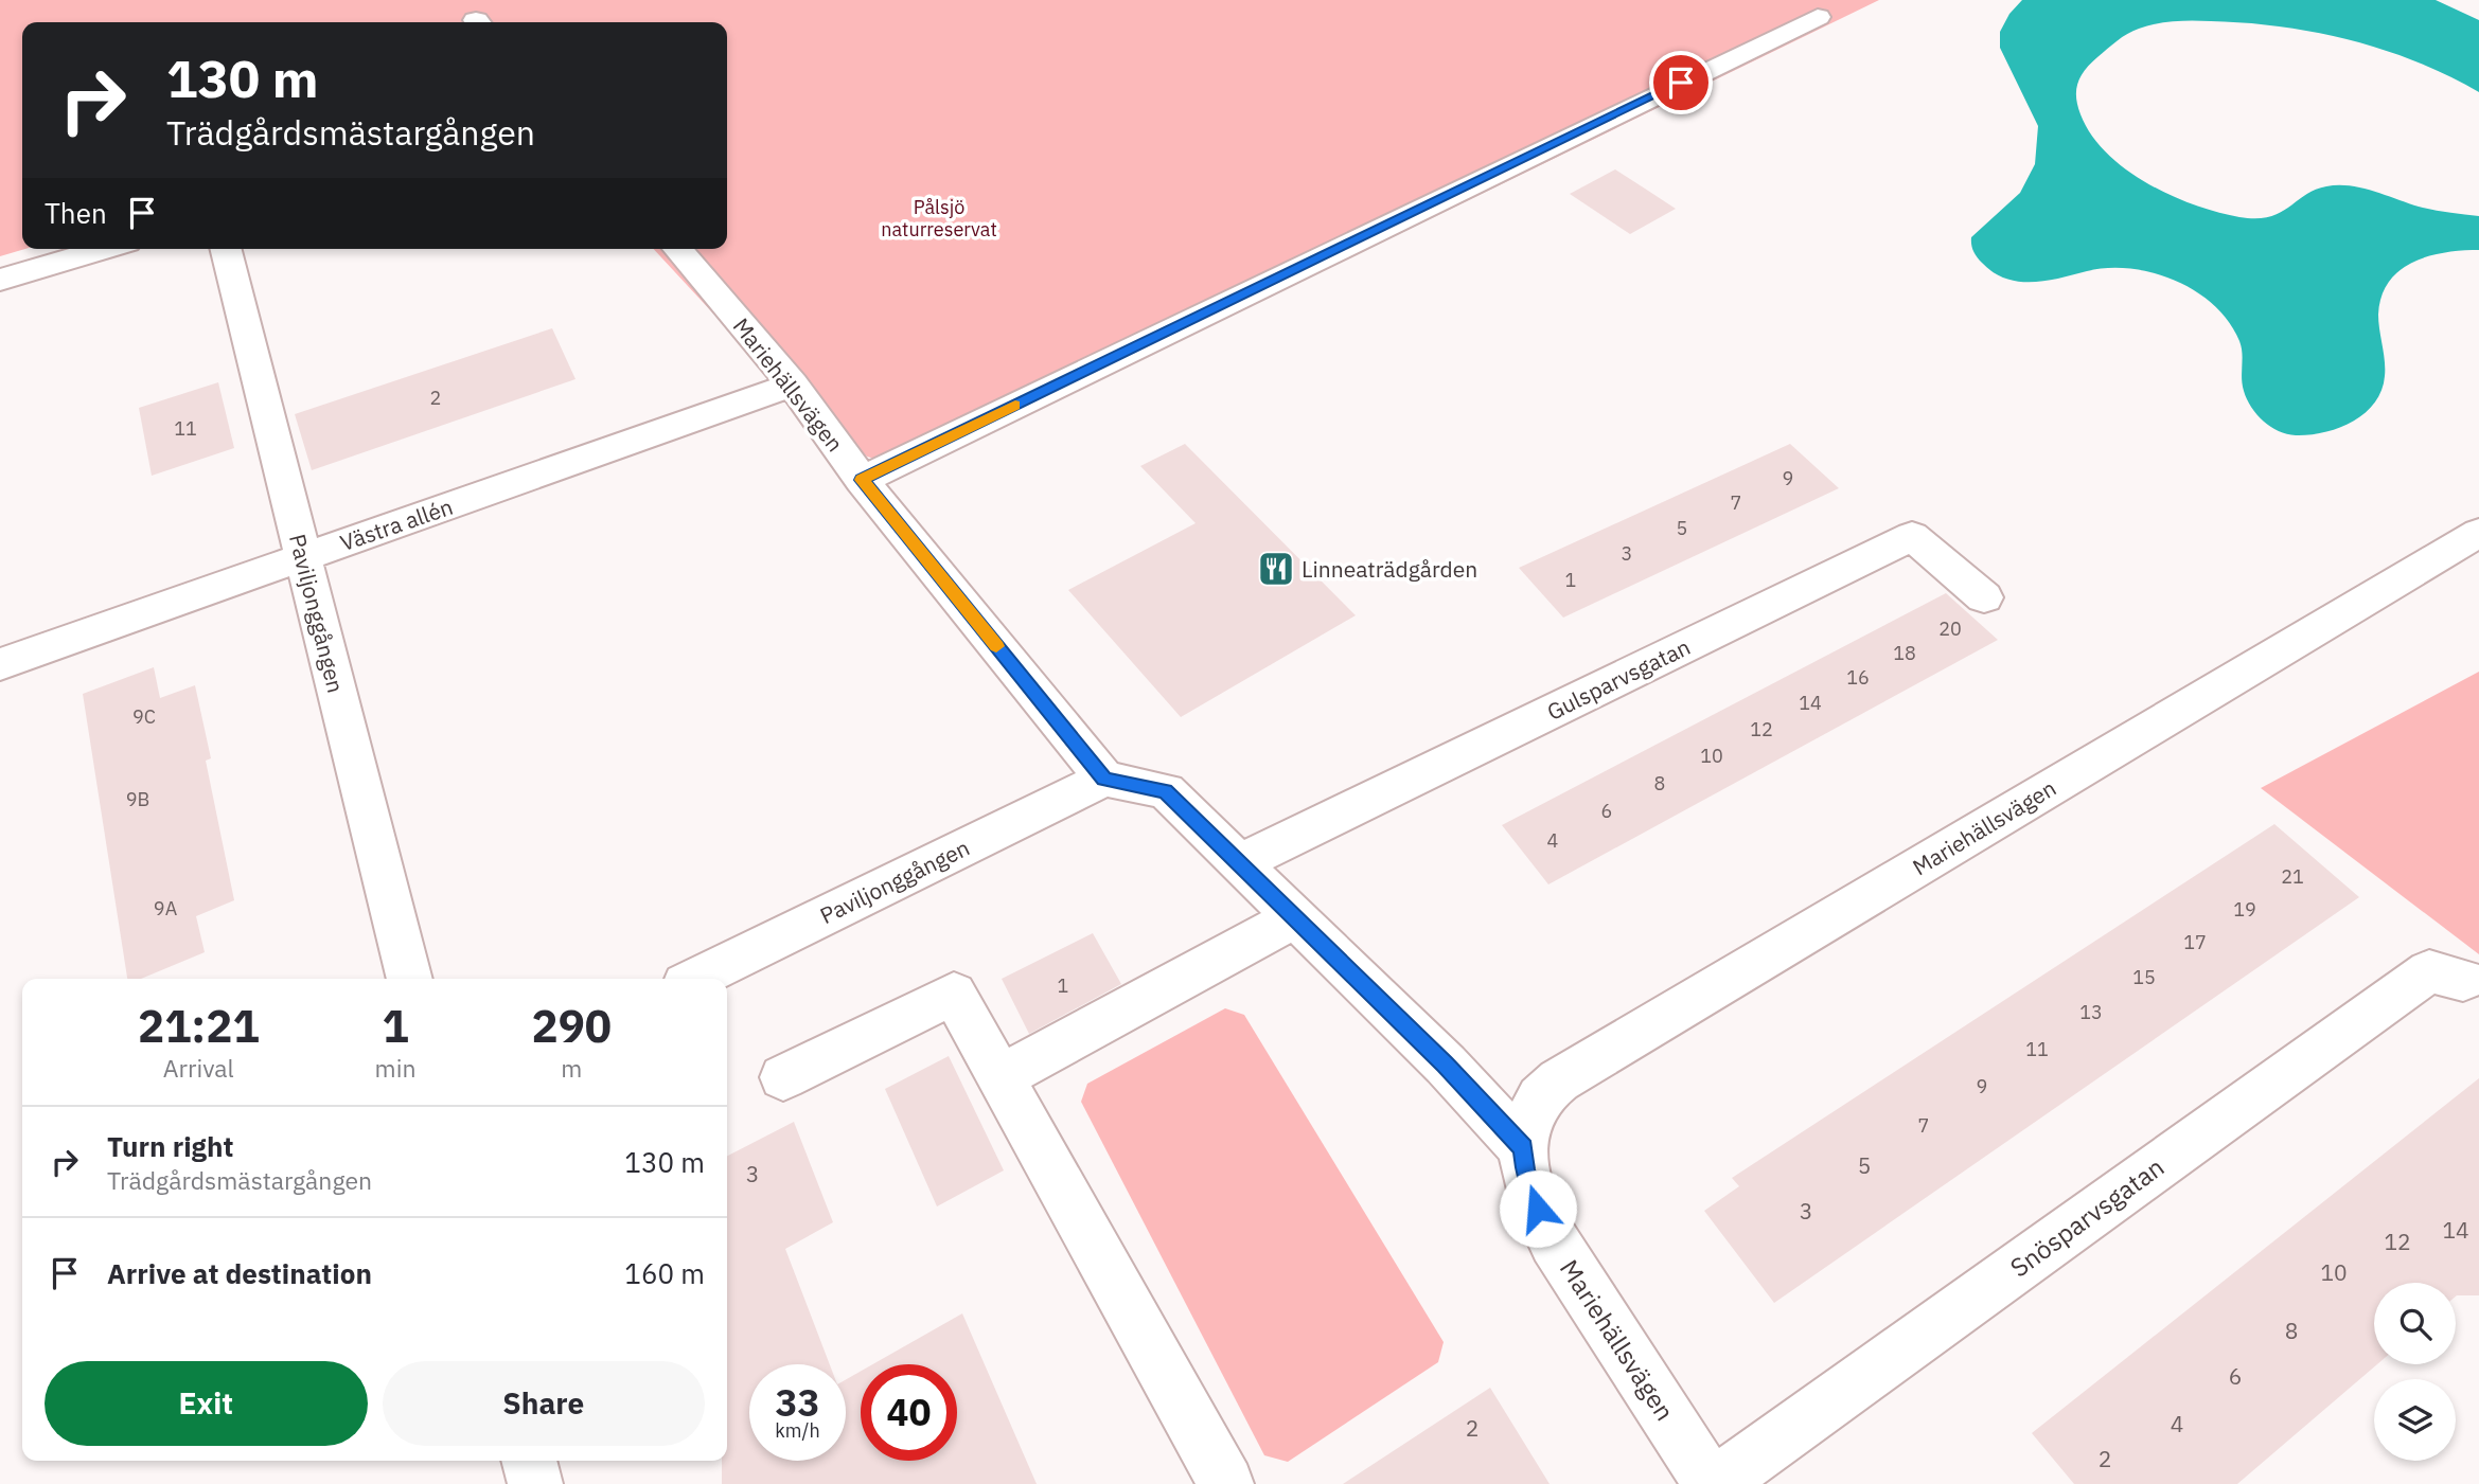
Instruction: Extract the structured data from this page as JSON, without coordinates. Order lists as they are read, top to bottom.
{
  "streets": {
    "street": [
      "Mariehällsvägen",
      "Västra allén",
      "Paviljonggången",
      "Gulsparvsgatan",
      "Snösparvsgatan"
    ]
  },
  "crossings": [
    ["Mariehällsvägen", "Västra allén"],
    ["Mariehällsvägen", "Paviljonggången"],
    ["Mariehällsvägen", "Snösparvsgatan"],
    ["Västra allén", "Paviljonggången"]
  ],
  "parks": ["Pålsjö naturreservat"],
  "places": {
    "restaurant": ["Linneaträdgården"]
  },
  "house_numbers": [
    "2",
    "11",
    "9",
    "7",
    "5",
    "3",
    "1",
    "20",
    "18",
    "16",
    "14",
    "9C",
    "12",
    "10",
    "8",
    "9B",
    "6",
    "4",
    "21",
    "9A",
    "19",
    "17",
    "15",
    "1",
    "13",
    "11",
    "9",
    "7",
    "5",
    "3",
    "3",
    "14",
    "12",
    "10",
    "8",
    "6",
    "4",
    "2",
    "2"
  ],
  "page": {
    "turn": ["130 m", "Trädgårdsmästargången"],
    "then": "Then",
    "eta": [
      "21:21",
      "Arrival",
      "1",
      "min",
      "290",
      "m"
    ],
    "list": [
      {
        "name": "Turn right",
        "note": "Trädgårdsmästargången",
        "value": "130 m"
      },
      {
        "name": "Arrive at destination",
        "value": "160 m"
      }
    ],
    "buttons": ["Exit", "Share"],
    "speed": "33 km/h",
    "limit": "40"
  }
}
